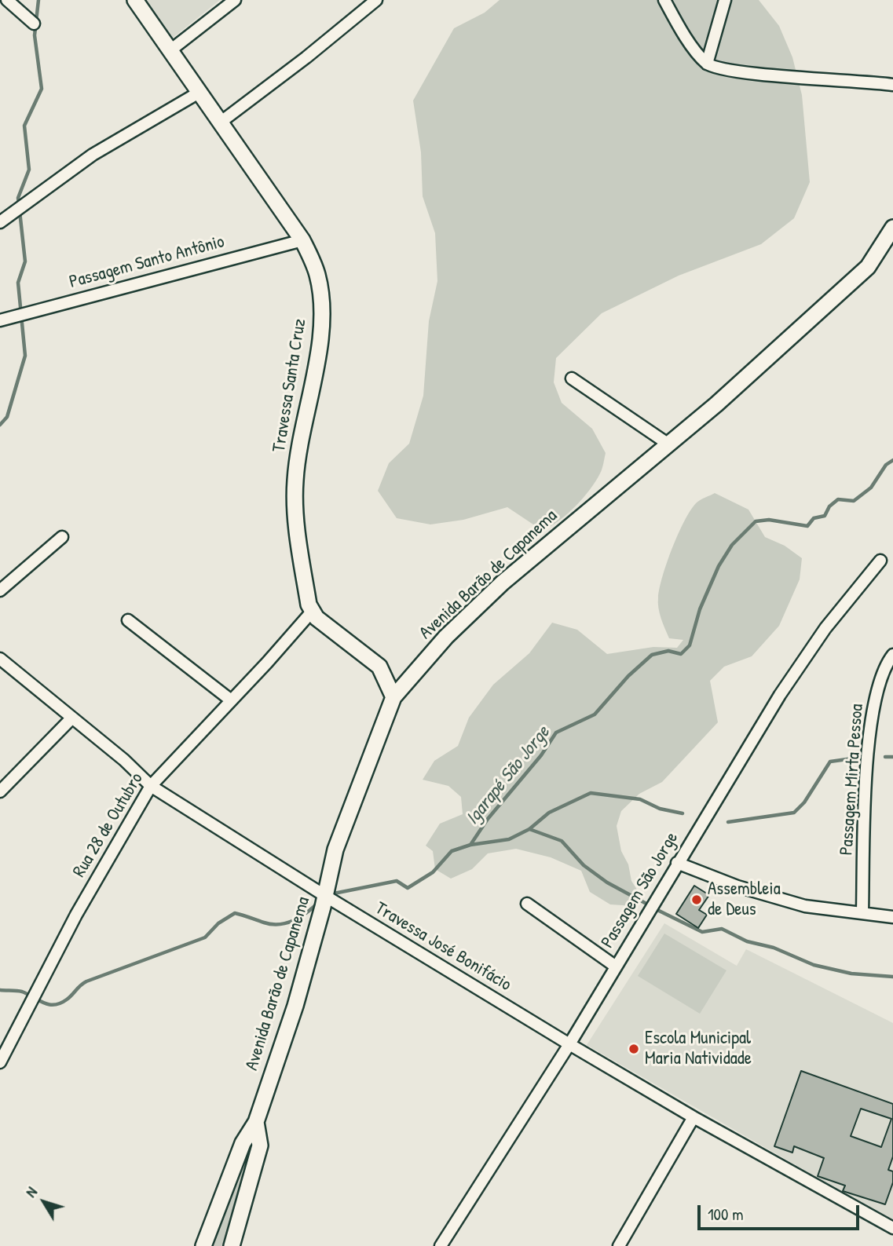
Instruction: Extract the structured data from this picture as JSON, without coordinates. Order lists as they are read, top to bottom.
{
  "streets": {
    "street": [
      "Passagem Santo Antônio",
      "Travessa Santa Cruz",
      "Avenida Barão de Capanema",
      "Passagem Mirta Pessoa",
      "Rua 28 de Outubro",
      "Passagem São Jorge",
      "Travessa José Bonifácio"
    ]
  },
  "crossings": [
    ["Passagem Santo Antônio", "Travessa Santa Cruz"],
    ["Travessa Santa Cruz", "Rua 28 de Outubro"],
    ["Avenida Barão de Capanema", "Travessa José Bonifácio"],
    ["Rua 28 de Outubro", "Travessa José Bonifácio"],
    ["Passagem São Jorge", "Travessa José Bonifácio"]
  ],
  "water": ["Igarapé São Jorge"],
  "places": ["Assembleia de Deus", "Escola Municipal Maria Natividade"],
  "scale_bar": "100 m",
  "north": "top left"
}
